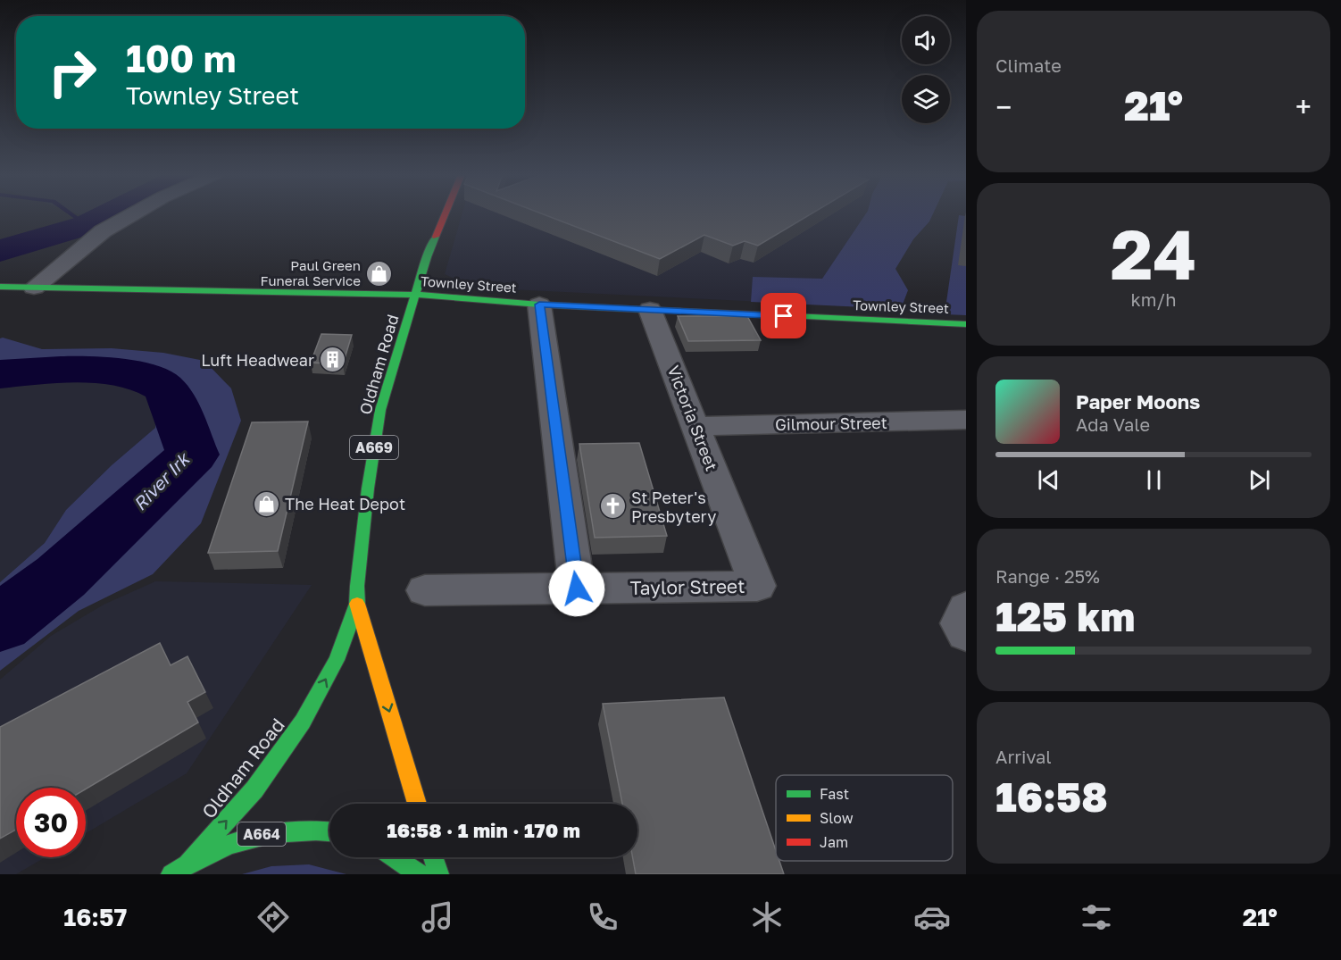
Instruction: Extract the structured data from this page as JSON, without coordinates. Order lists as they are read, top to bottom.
{
  "streets": {
    "main road": [
      "Townley Street",
      "Oldham Road",
      "A669",
      "A664"
    ],
    "street": ["Victoria Street", "Gilmour Street", "Taylor Street"]
  },
  "crossings": [
    ["Townley Street", "Oldham Road"],
    ["Townley Street", "Victoria Street"],
    ["Oldham Road", "A664"],
    ["Victoria Street", "Gilmour Street"],
    ["Victoria Street", "Taylor Street"]
  ],
  "water": ["River Irk"],
  "places": {
    "shop": ["Paul Green Funeral Service", "The Heat Depot"],
    "building": ["Luft Headwear"],
    "church": ["St Peter's Presbytery"]
  },
  "legend": ["Fast", "Slow", "Jam"],
  "page": {
    "tile": [
      "Climate",
      ["24", "km/h"],
      ["Range · 25%", "125 km"],
      ["Arrival", "16:58"]
    ],
    "turn": ["100 m", "Townley Street"],
    "heat": ["−", "21°", "+"],
    "song": ["Paper Moons", "Ada Vale"],
    "limit": "30",
    "trip": "16:58 · 1 min · 170 m",
    "tabs": ["16:57", "21°"]
  }
}
